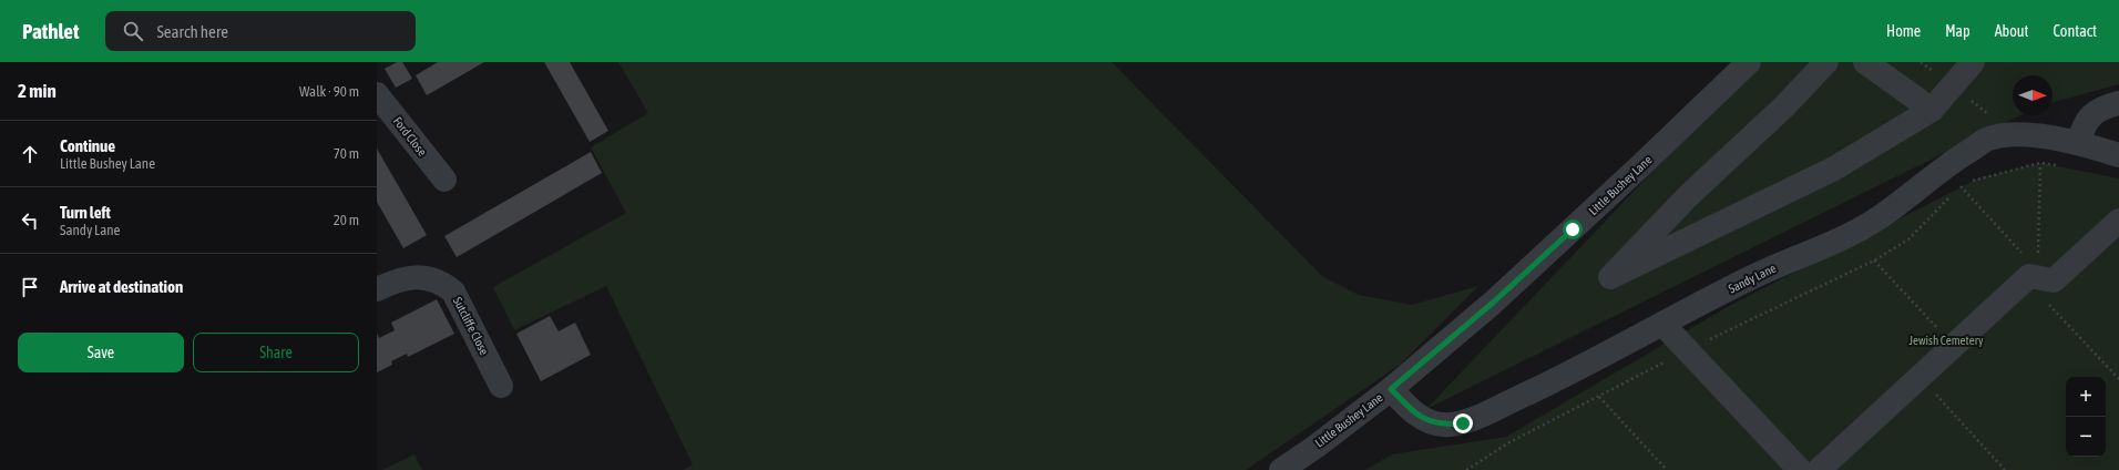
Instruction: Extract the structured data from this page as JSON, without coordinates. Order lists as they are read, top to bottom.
{
  "streets": {
    "street": [
      "Ford Close",
      "Little Bushey Lane",
      "Sandy Lane",
      "Sutcliffe Close"
    ]
  },
  "crossings": [
    ["Little Bushey Lane", "Sandy Lane"]
  ],
  "parks": ["Jewish Cemetery"],
  "north": "right",
  "page": {
    "header": "Pathlet",
    "search": "Search here",
    "nav": [
      "Home",
      "Map",
      "About",
      "Contact"
    ],
    "heading": ["2 min", "Walk · 90 m"],
    "list": [
      ["Continue", "Little Bushey Lane", "70 m"],
      ["Turn left", "Sandy Lane", "20 m"],
      "Arrive at destination"
    ],
    "buttons": ["Save", "Share"],
    "map_buttons": ["+", "−"]
  }
}
